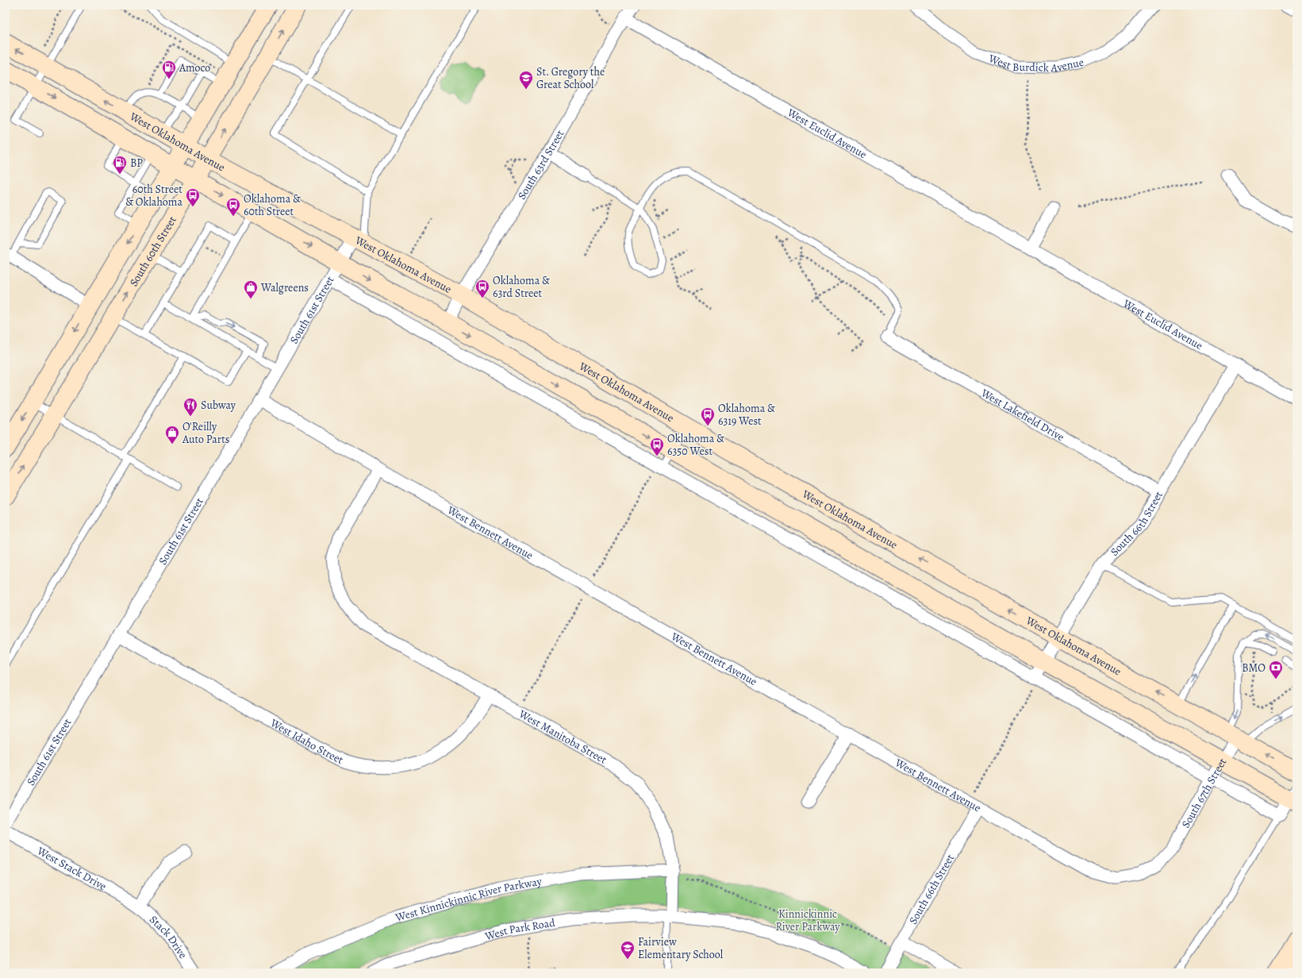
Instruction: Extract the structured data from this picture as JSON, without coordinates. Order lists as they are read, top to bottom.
{
  "streets": {
    "main road": ["West Oklahoma Avenue", "South 60th Street"],
    "street": [
      "West Burdick Avenue",
      "West Euclid Avenue",
      "South 63rd Street",
      "South 61st Street",
      "West Lakefield Drive",
      "South 66th Street",
      "West Bennett Avenue",
      "West Manitoba Street",
      "West Idaho Street",
      "South 67th Street",
      "West Stack Drive",
      "West Kinnickinnic River Parkway",
      "West Park Road",
      "Stack Drive"
    ]
  },
  "crossings": [
    ["West Euclid Avenue", "South 63rd Street"],
    ["West Euclid Avenue", "South 66th Street"],
    ["West Oklahoma Avenue", "South 63rd Street"],
    ["West Oklahoma Avenue", "South 60th Street"],
    ["West Oklahoma Avenue", "South 61st Street"],
    ["West Oklahoma Avenue", "South 66th Street"],
    ["West Oklahoma Avenue", "South 67th Street"],
    ["South 61st Street", "West Bennett Avenue"],
    ["South 61st Street", "West Idaho Street"],
    ["West Lakefield Drive", "South 66th Street"],
    ["South 66th Street", "West Bennett Avenue"],
    ["West Bennett Avenue", "West Manitoba Street"],
    ["West Bennett Avenue", "South 67th Street"],
    ["West Manitoba Street", "West Idaho Street"],
    ["West Manitoba Street", "West Kinnickinnic River Parkway"],
    ["West Manitoba Street", "West Park Road"],
    ["West Stack Drive", "Stack Drive"]
  ],
  "parks": ["Kinnickinnic River Parkway"],
  "places": {
    "fuel station": ["Amoco", "BP"],
    "school or university": ["St. Gregory the Great School", "Fairview Elementary School"],
    "bus stop": [
      "60th Street & Oklahoma",
      "Oklahoma & 60th Street",
      "Oklahoma & 63rd Street",
      "Oklahoma & 6319 West",
      "Oklahoma & 6350 West"
    ],
    "shop": ["Walgreens", "O'Reilly Auto Parts"],
    "restaurant": ["Subway"],
    "bank": ["BMO"]
  }
}
